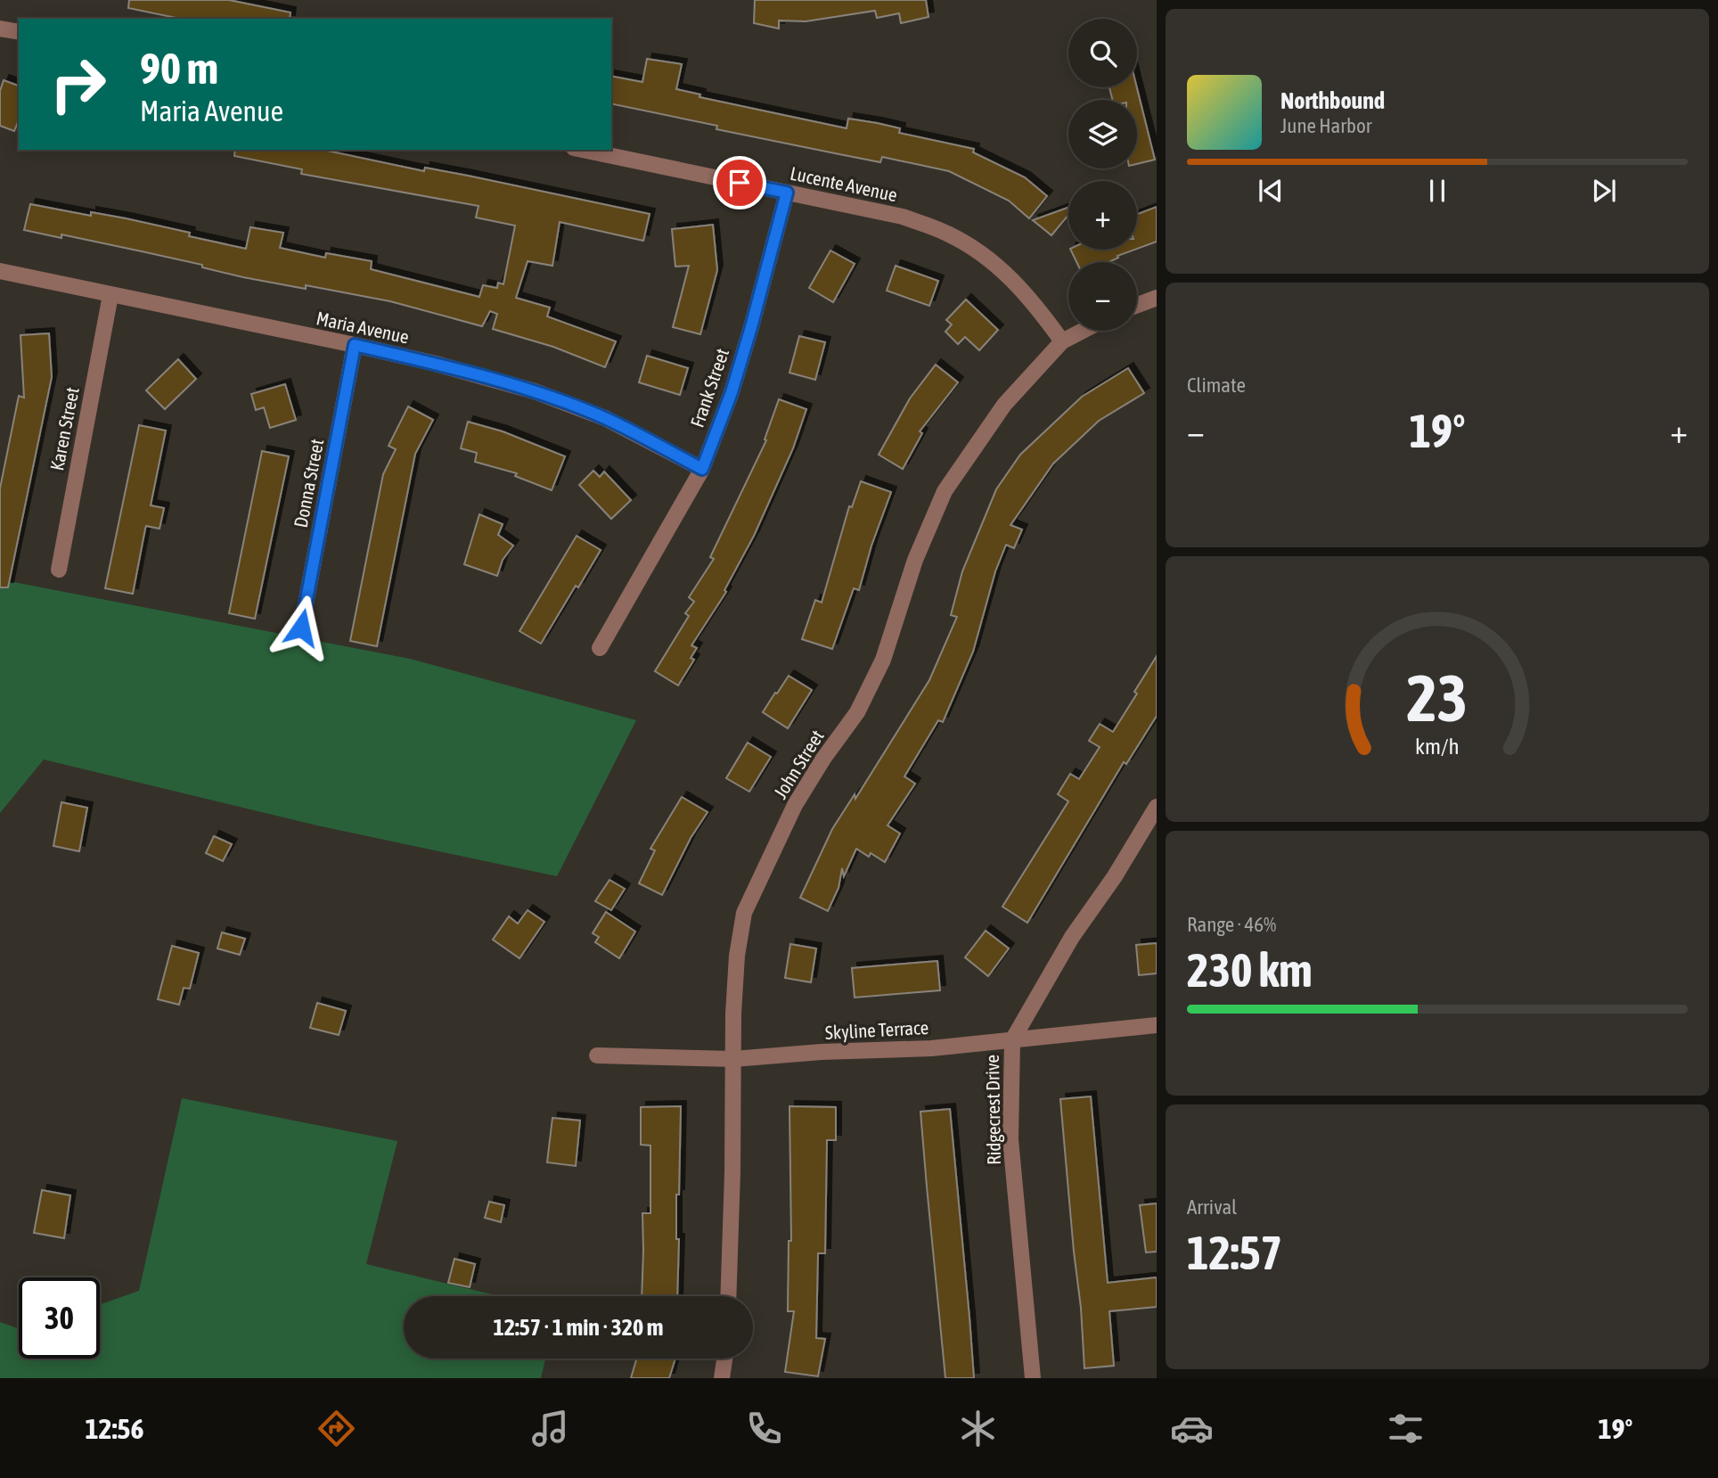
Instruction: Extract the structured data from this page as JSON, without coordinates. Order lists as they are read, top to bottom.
{
  "streets": {
    "street": [
      "Lucente Avenue",
      "Maria Avenue",
      "Frank Street",
      "Karen Street",
      "Donna Street",
      "John Street",
      "Skyline Terrace",
      "Ridgecrest Drive"
    ]
  },
  "crossings": [
    ["Lucente Avenue", "Frank Street"],
    ["Lucente Avenue", "John Street"],
    ["Maria Avenue", "Frank Street"],
    ["Maria Avenue", "Karen Street"],
    ["Maria Avenue", "Donna Street"],
    ["John Street", "Skyline Terrace"],
    ["Skyline Terrace", "Ridgecrest Drive"]
  ],
  "page": {
    "map_buttons": ["+", "−"],
    "turn": ["90 m", "Maria Avenue"],
    "song": ["Northbound", "June Harbor"],
    "tile": [
      "Climate",
      ["Range · 46%", "230 km"],
      ["Arrival", "12:57"]
    ],
    "heat": ["−", "19°", "+"],
    "limit": "30",
    "trip": "12:57 · 1 min · 320 m",
    "tabs": ["12:56", "19°"],
    "gauge": ["23", "km/h"]
  }
}
